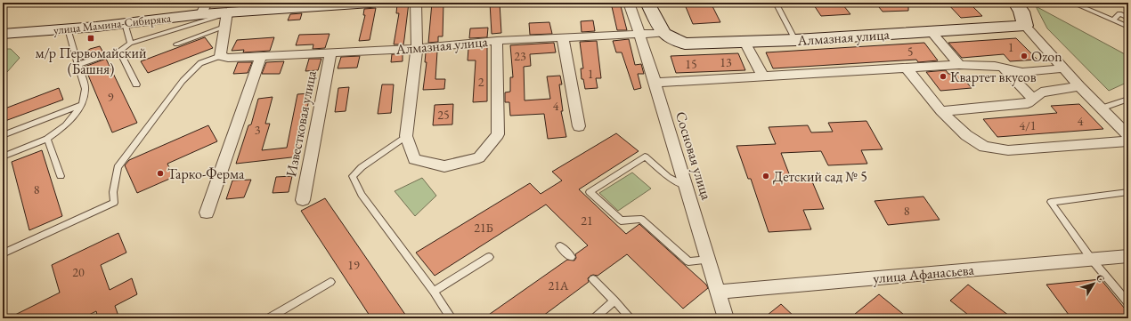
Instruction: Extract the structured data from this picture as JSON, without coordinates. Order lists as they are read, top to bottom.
{
  "streets": {
    "street": [
      "улица Мамина-Сибиряка",
      "Алмазная улица",
      "Известковая улица",
      "Сосновая улица",
      "улица Афанасьева"
    ]
  },
  "crossings": [
    ["Алмазная улица", "Известковая улица"],
    ["Алмазная улица", "Сосновая улица"],
    ["Сосновая улица", "улица Афанасьева"]
  ],
  "places": {
    "transit": ["м/р Первомайский (Башня)"],
    "other": [
      "Ozon",
      "Квартет вкусов",
      "Тарко-Ферма",
      "Детский сад № 5"
    ]
  },
  "house_numbers": [
    "1",
    "5",
    "23",
    "13",
    "15",
    "1",
    "2",
    "9",
    "4",
    "25",
    "4",
    "4/1",
    "3",
    "8",
    "8",
    "21",
    "21Б",
    "19",
    "20",
    "21А"
  ],
  "north": "top right"
}
